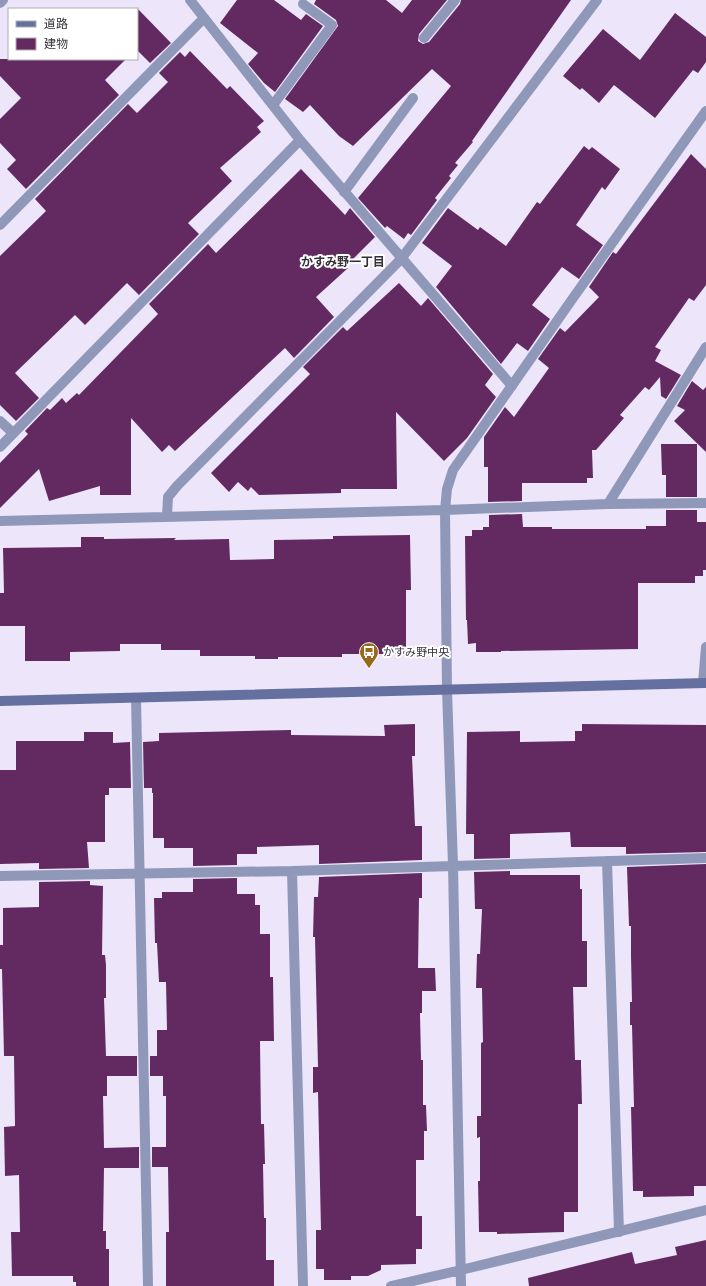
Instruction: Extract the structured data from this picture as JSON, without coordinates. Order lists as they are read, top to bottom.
{
  "districts": ["かすみ野一丁目"],
  "places": {
    "bus stop": ["かすみ野中央"]
  },
  "legend": ["道路", "建物"]
}
